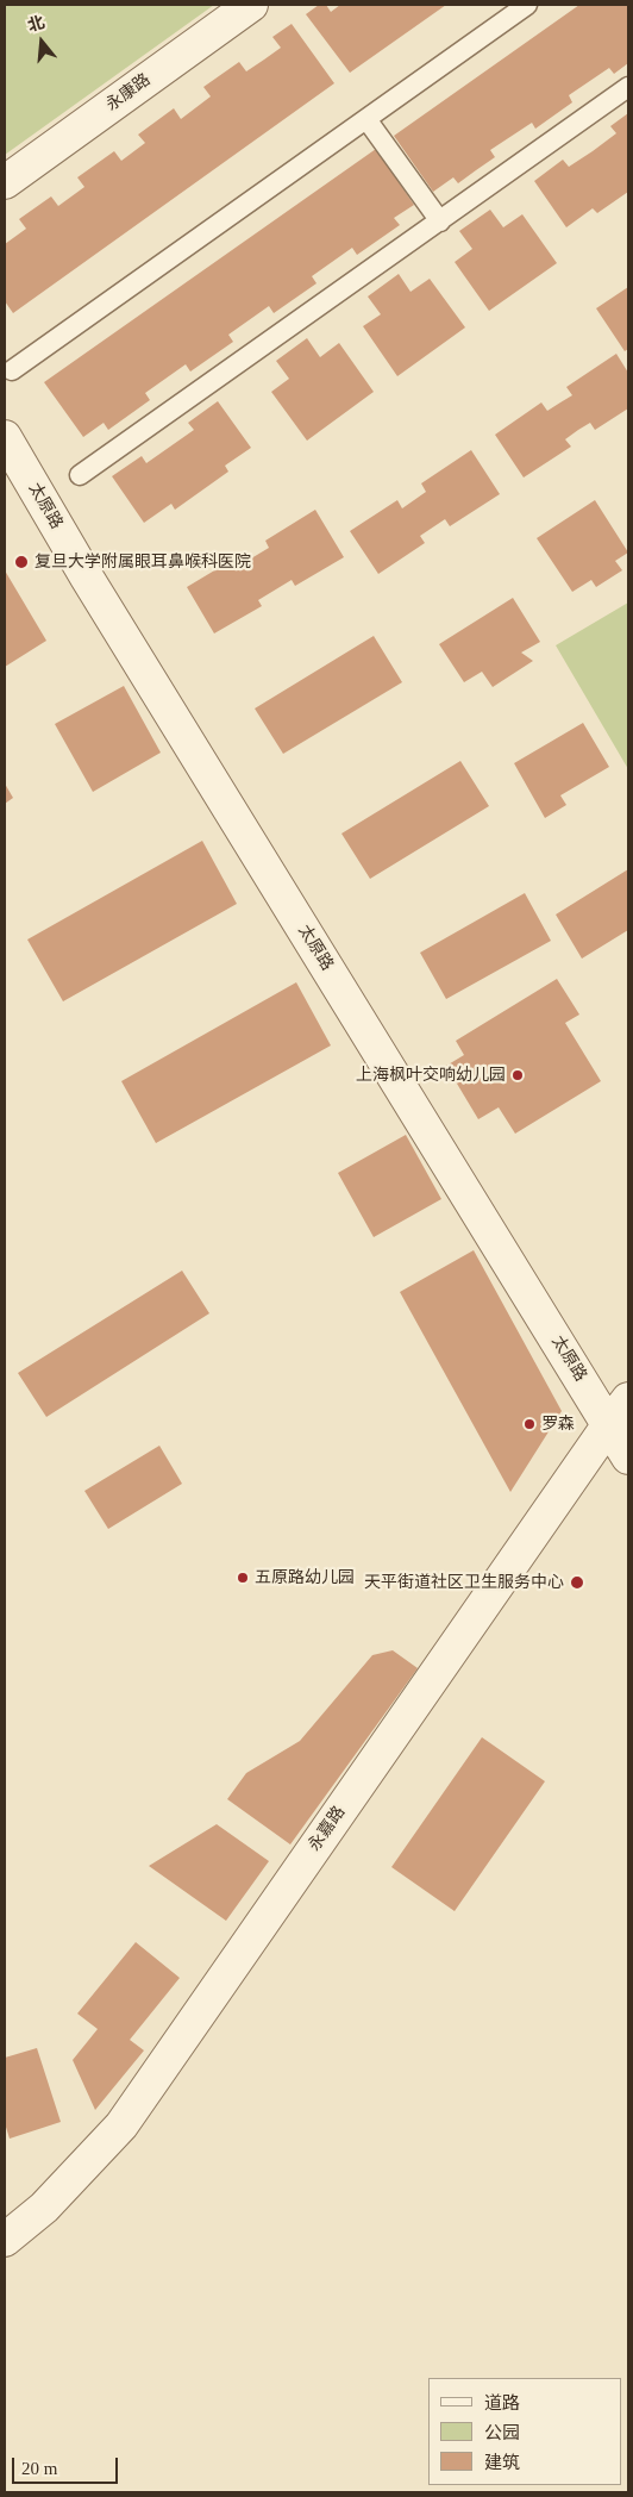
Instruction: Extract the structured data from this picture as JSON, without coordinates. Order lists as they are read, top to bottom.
{
  "streets": {
    "street": ["永康路", "太原路", "永嘉路"]
  },
  "crossings": [
    ["太原路", "永嘉路"]
  ],
  "places": [
    "复旦大学附属眼耳鼻喉科医院",
    "上海枫叶交响幼儿园",
    "罗森",
    "五原路幼儿园",
    "天平街道社区卫生服务中心"
  ],
  "legend": ["道路", "公园", "建筑"],
  "scale_bar": "20 m",
  "north": "top"
}
